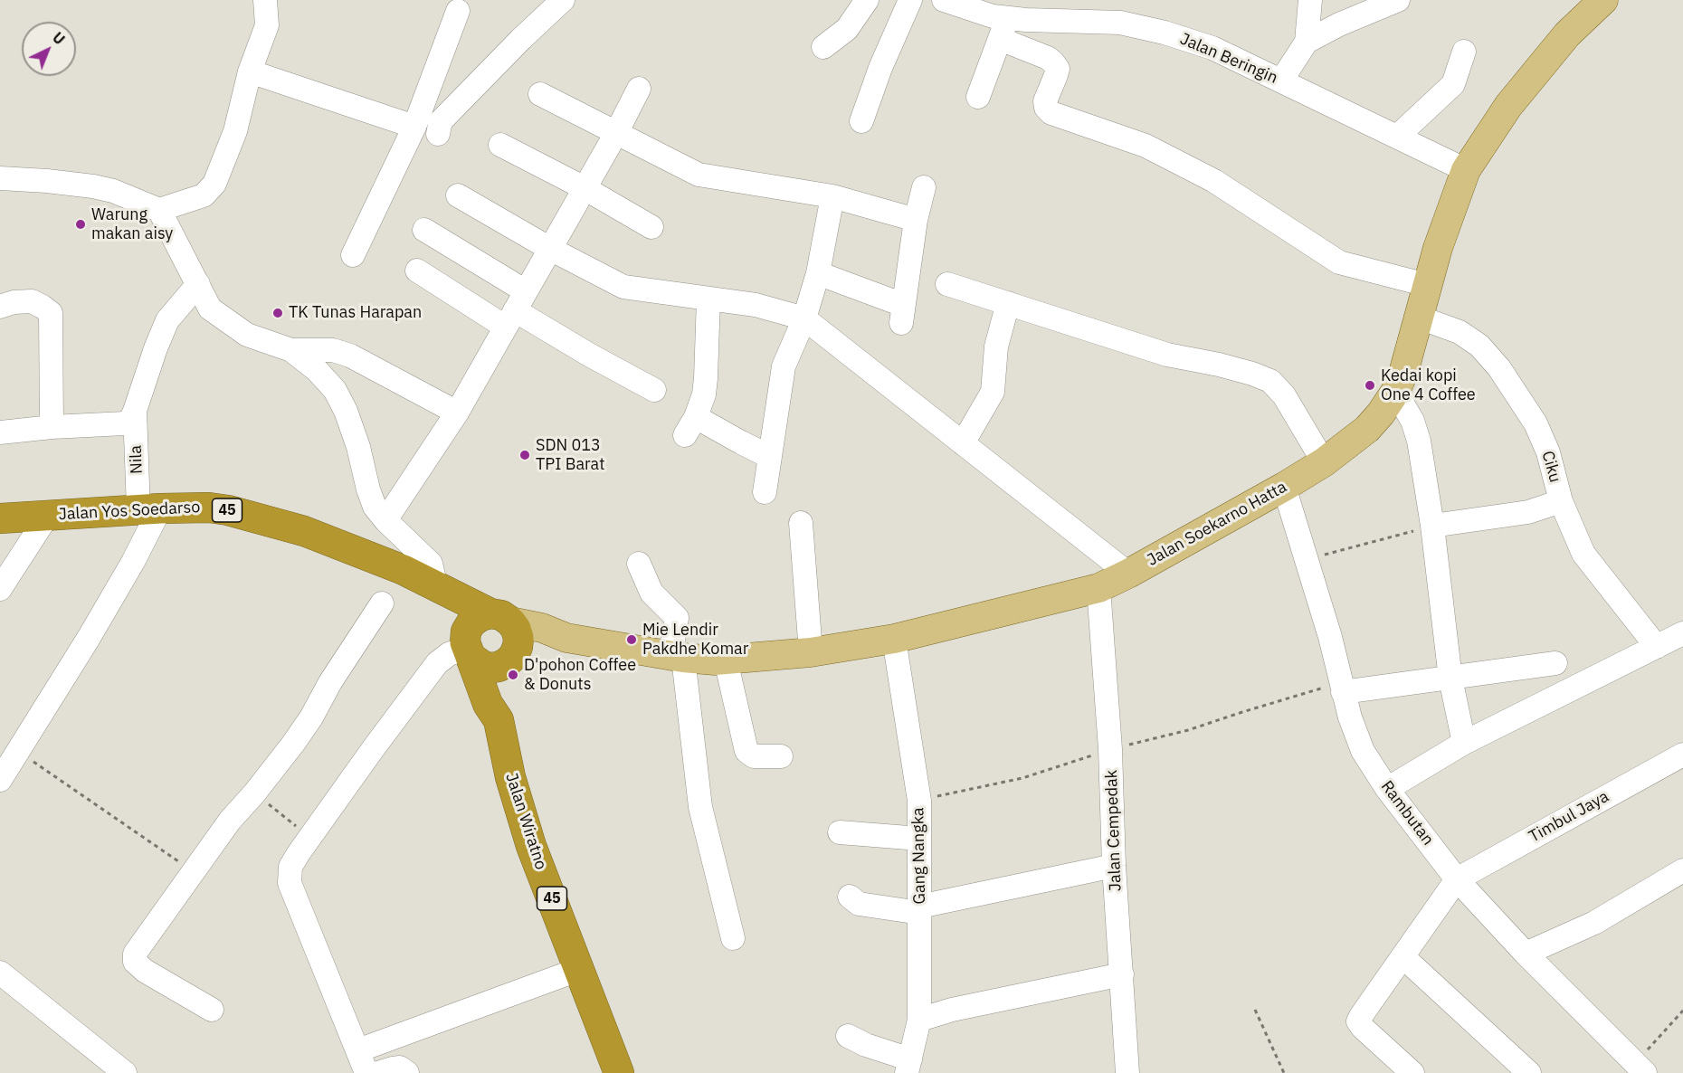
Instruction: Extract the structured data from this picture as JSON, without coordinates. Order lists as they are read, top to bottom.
{
  "streets": {
    "highway": ["45", "Jalan Yos Soedarso", "Jalan Wiratno"],
    "main road": ["Jalan Soekarno Hatta"],
    "street": [
      "Jalan Beringin",
      "Nila",
      "Ciku",
      "Rambutan",
      "Timbul Jaya",
      "Jalan Cempedak",
      "Gang Nangka"
    ]
  },
  "crossings": [
    ["Jalan Beringin", "Jalan Soekarno Hatta"],
    ["Nila", "Jalan Yos Soedarso"],
    ["Ciku", "Jalan Soekarno Hatta"],
    ["45", "Jalan Yos Soedarso"],
    ["45", "Jalan Wiratno"],
    ["Jalan Yos Soedarso", "Jalan Soekarno Hatta"],
    ["Jalan Soekarno Hatta", "Rambutan"],
    ["Jalan Soekarno Hatta", "Jalan Cempedak"],
    ["Jalan Soekarno Hatta", "Gang Nangka"],
    ["Rambutan", "Timbul Jaya"]
  ],
  "places": [
    "Warung makan aisy",
    "TK Tunas Harapan",
    "Kedai kopi One 4 Coffee",
    "SDN 013 TPI Barat",
    "Mie Lendir Pakdhe Komar",
    "D'pohon Coffee & Donuts"
  ],
  "north": "top right"
}
